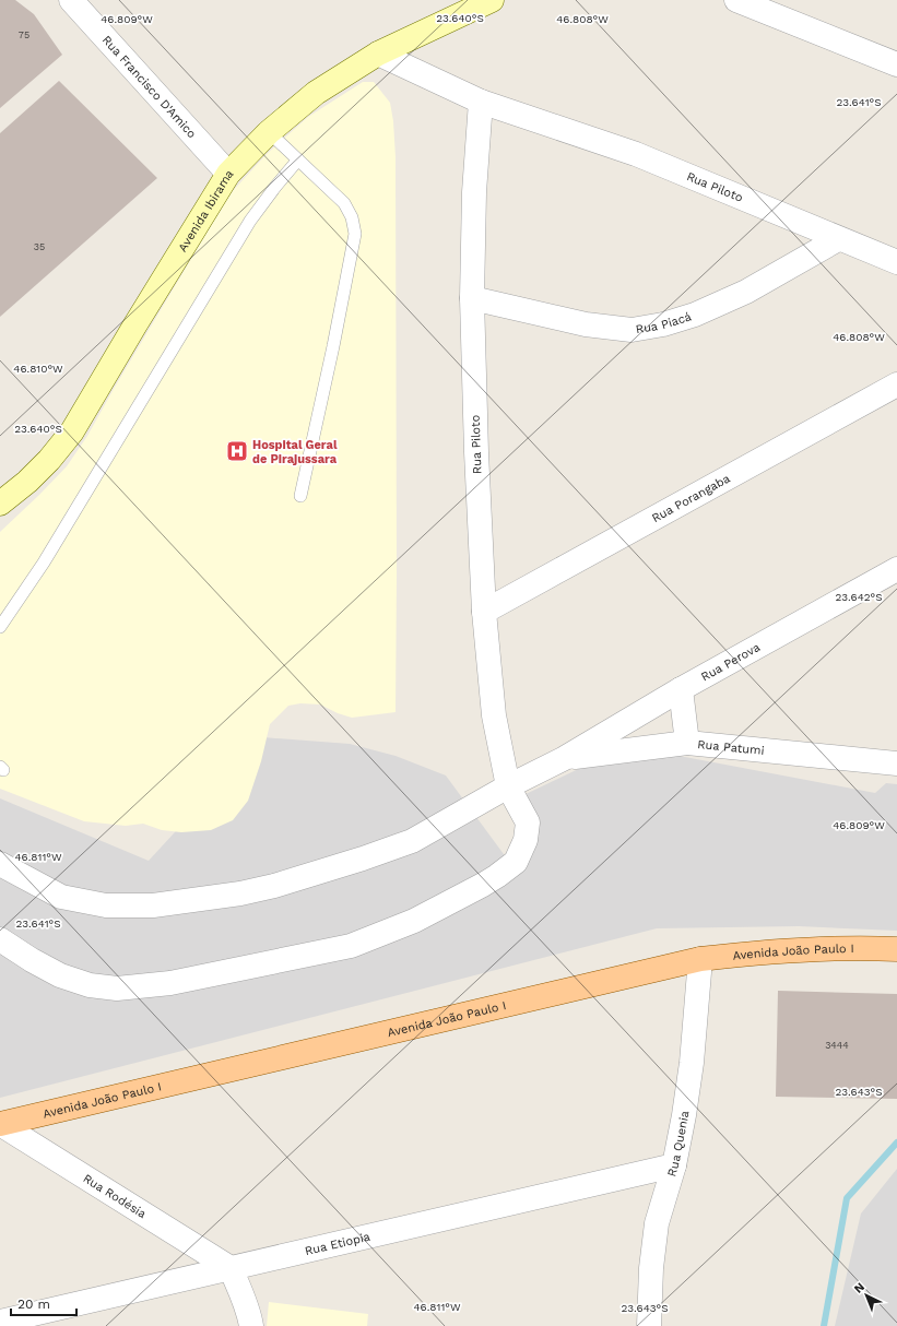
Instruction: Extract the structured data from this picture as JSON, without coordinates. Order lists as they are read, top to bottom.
{
  "streets": {
    "main road": ["Avenida Ibirama", "Avenida João Paulo I"],
    "street": [
      "Rua Francisco D'Amico",
      "Rua Piloto",
      "Rua Piacá",
      "Rua Porangaba",
      "Rua Perova",
      "Rua Patumi",
      "Rua Quenia",
      "Rua Rodésia",
      "Rua Etiopia"
    ]
  },
  "crossings": [
    ["Rua Francisco D'Amico", "Avenida Ibirama"],
    ["Rua Piloto", "Avenida Ibirama"],
    ["Rua Piloto", "Rua Piacá"],
    ["Rua Piloto", "Rua Porangaba"],
    ["Rua Piloto", "Rua Perova"],
    ["Rua Perova", "Rua Patumi"],
    ["Avenida João Paulo I", "Rua Quenia"],
    ["Avenida João Paulo I", "Rua Rodésia"],
    ["Rua Quenia", "Rua Etiopia"],
    ["Rua Rodésia", "Rua Etiopia"]
  ],
  "places": {
    "hospital": ["Hospital Geral de Pirajussara"]
  },
  "house_numbers": ["75", "35", "3444"],
  "scale_bar": "20 m",
  "north": "top left",
  "coordinates": [
    "23.640°S",
    "46.808°W",
    "46.809°W",
    "23.641°S",
    "46.810°W",
    "23.642°S",
    "46.811°W",
    "23.643°S"
  ]
}
